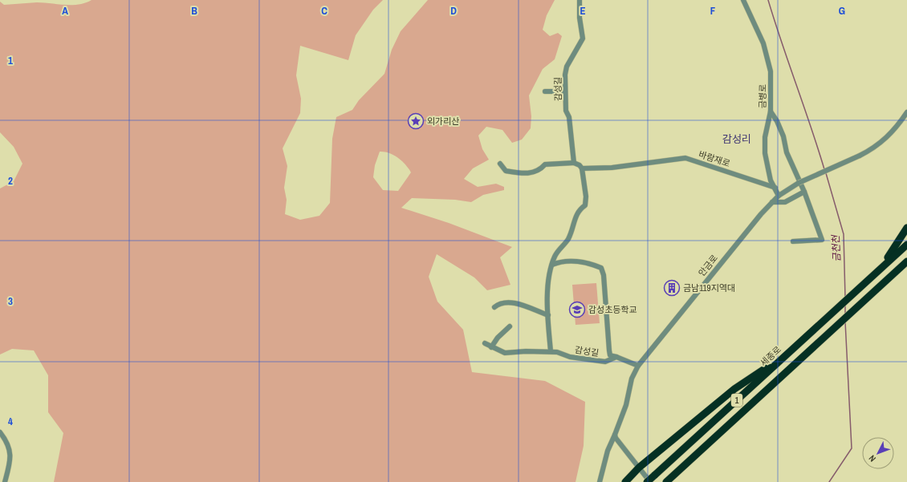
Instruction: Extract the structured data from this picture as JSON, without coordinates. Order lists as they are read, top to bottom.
{
  "streets": {
    "highway": ["세종로", "1"],
    "street": [
      "감성길",
      "금병로",
      "바람재로",
      "안금로"
    ]
  },
  "crossings": [
    ["금병로", "바람재로"],
    ["금병로", "안금로"],
    ["세종로", "1"]
  ],
  "districts": ["감성리"],
  "water": ["금천천"],
  "places": {
    "place": ["외가리산"],
    "building": ["금남119지역대"],
    "school or university": ["감성초등학교"]
  },
  "north": "bottom left",
  "grid": {
    "columns": [
      "A",
      "B",
      "C",
      "D",
      "E",
      "F",
      "G"
    ],
    "rows": [
      "1",
      "2",
      "3",
      "4"
    ]
  }
}
